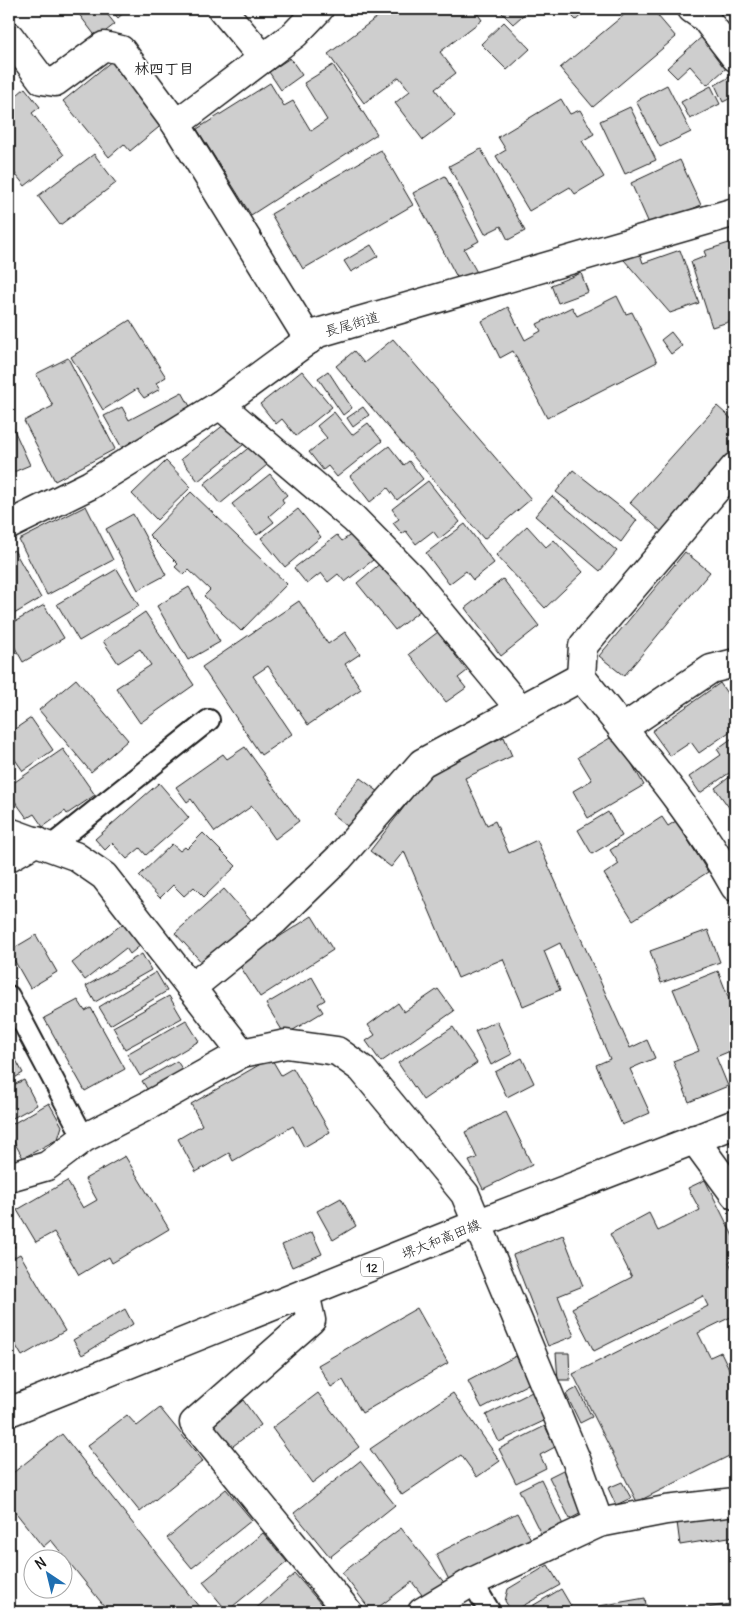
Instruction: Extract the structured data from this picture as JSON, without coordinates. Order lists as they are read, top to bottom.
{
  "streets": {
    "street": ["長尾街道", "堺大和高田線", "12"]
  },
  "districts": ["林四丁目"],
  "north": "top left"
}
